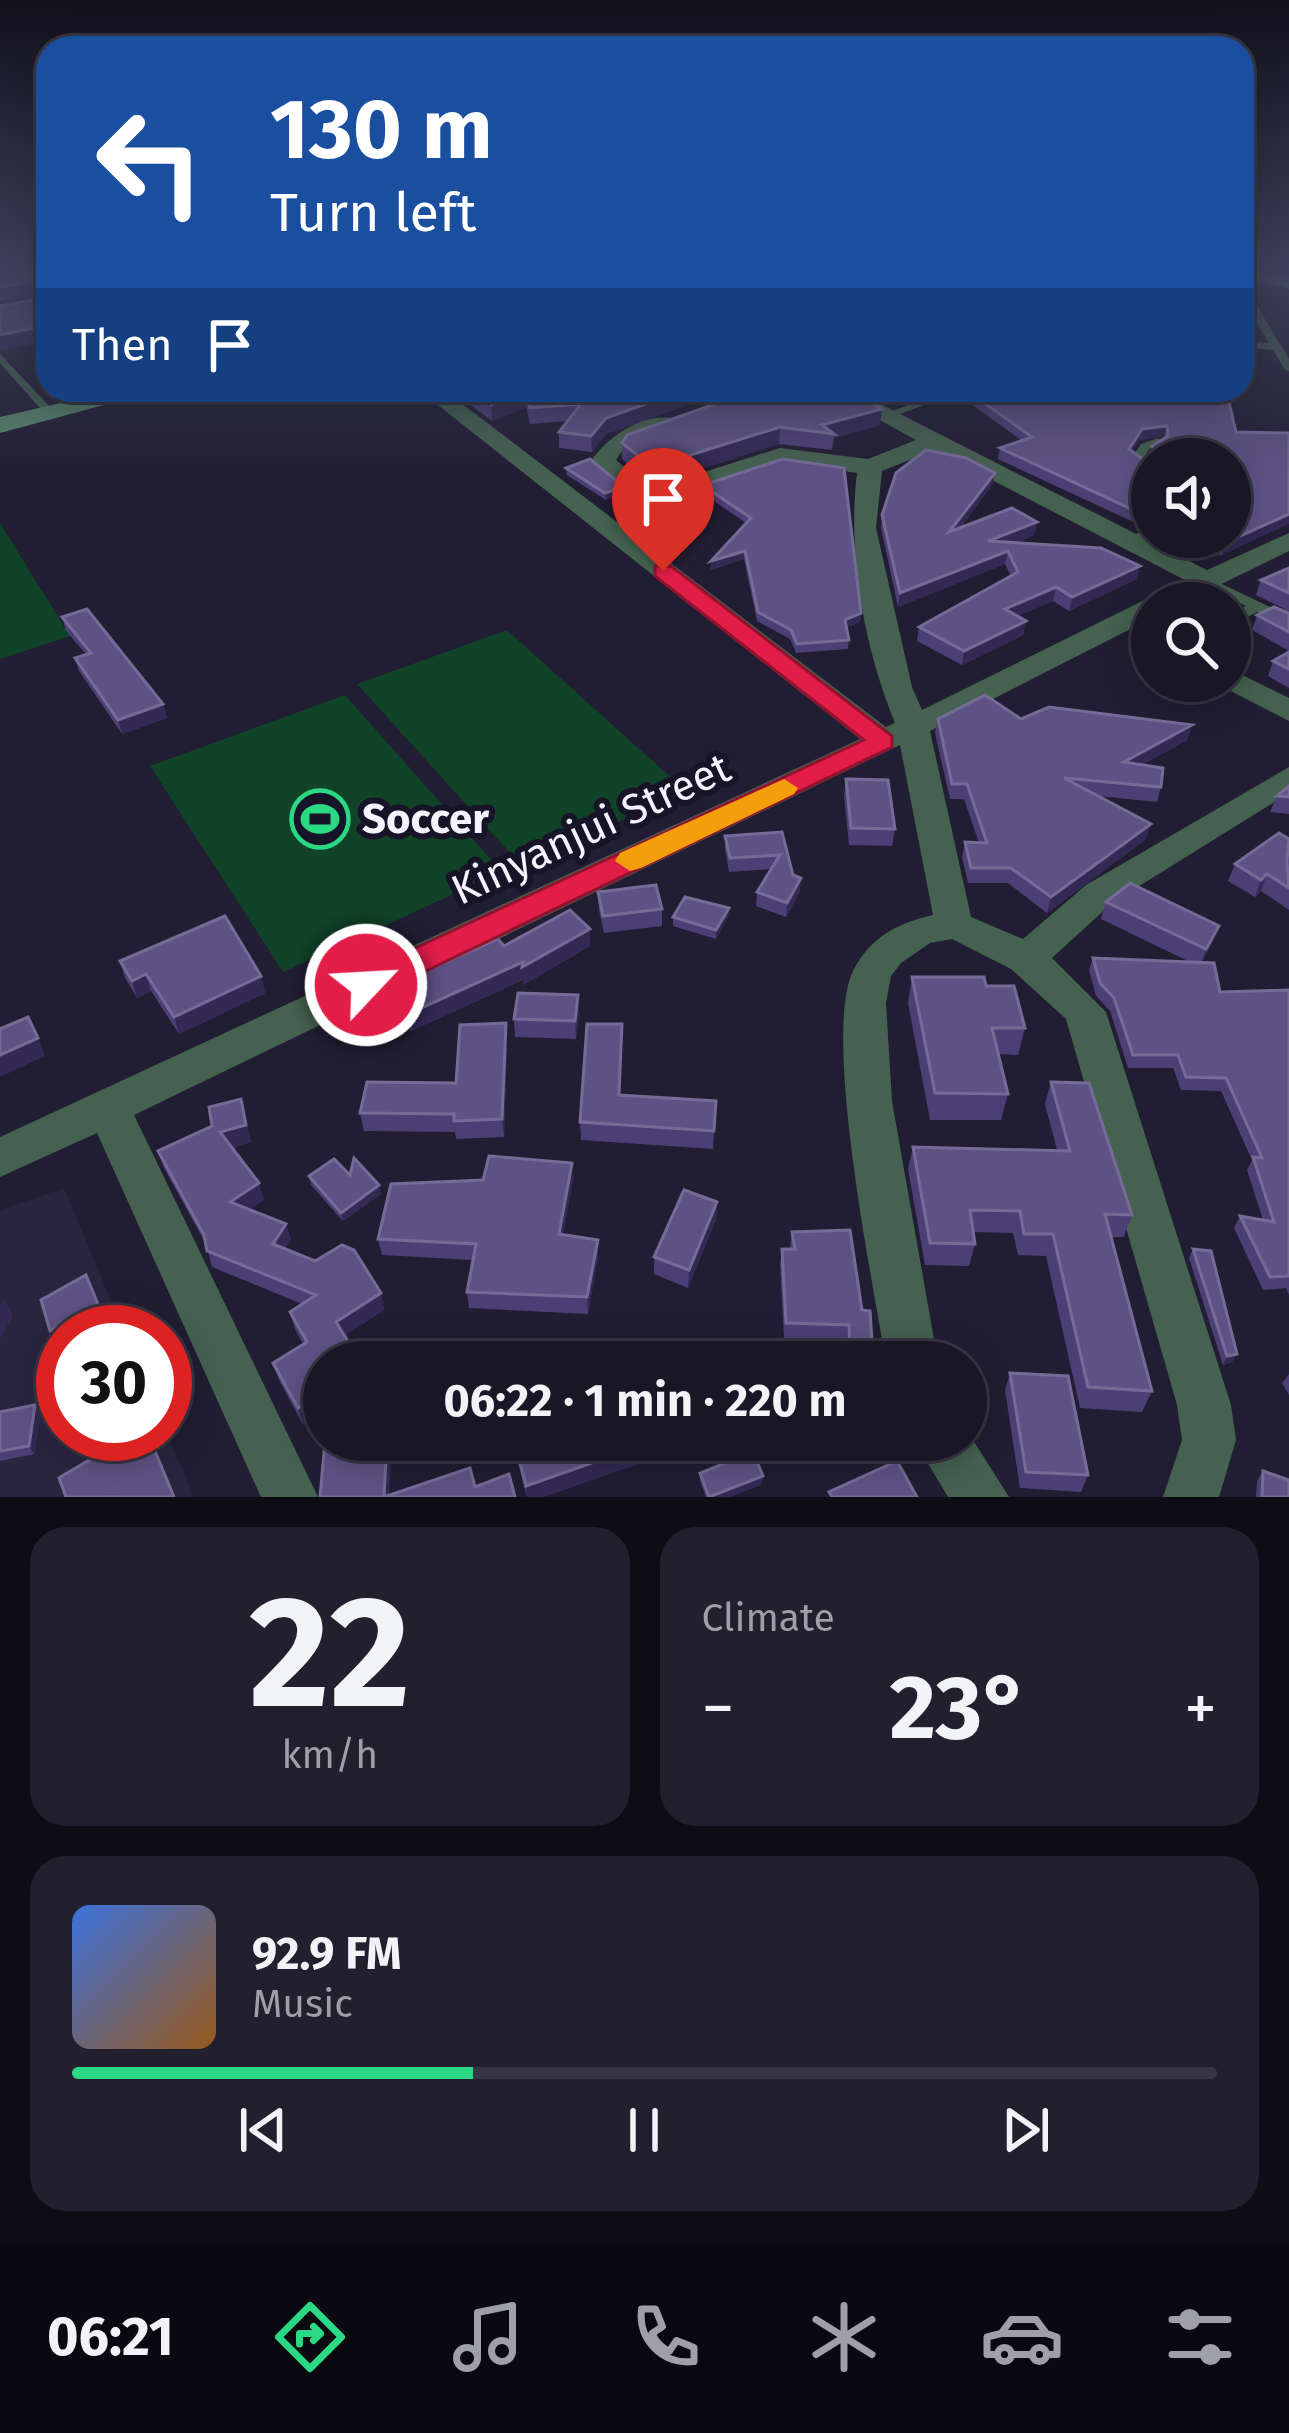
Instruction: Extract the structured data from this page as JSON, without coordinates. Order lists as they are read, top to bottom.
{
  "streets": {
    "street": ["Kinyanjui Street"]
  },
  "places": {
    "sports": ["Soccer"]
  },
  "page": {
    "turn": ["130 m", "Turn left"],
    "then": "Then",
    "limit": "30",
    "trip": "06:22 · 1 min · 220 m",
    "tile": [
      ["22", "km/h"],
      "Climate"
    ],
    "heat": ["−", "23°", "+"],
    "song": ["92.9 FM", "Music"],
    "tabs": "06:21"
  }
}
